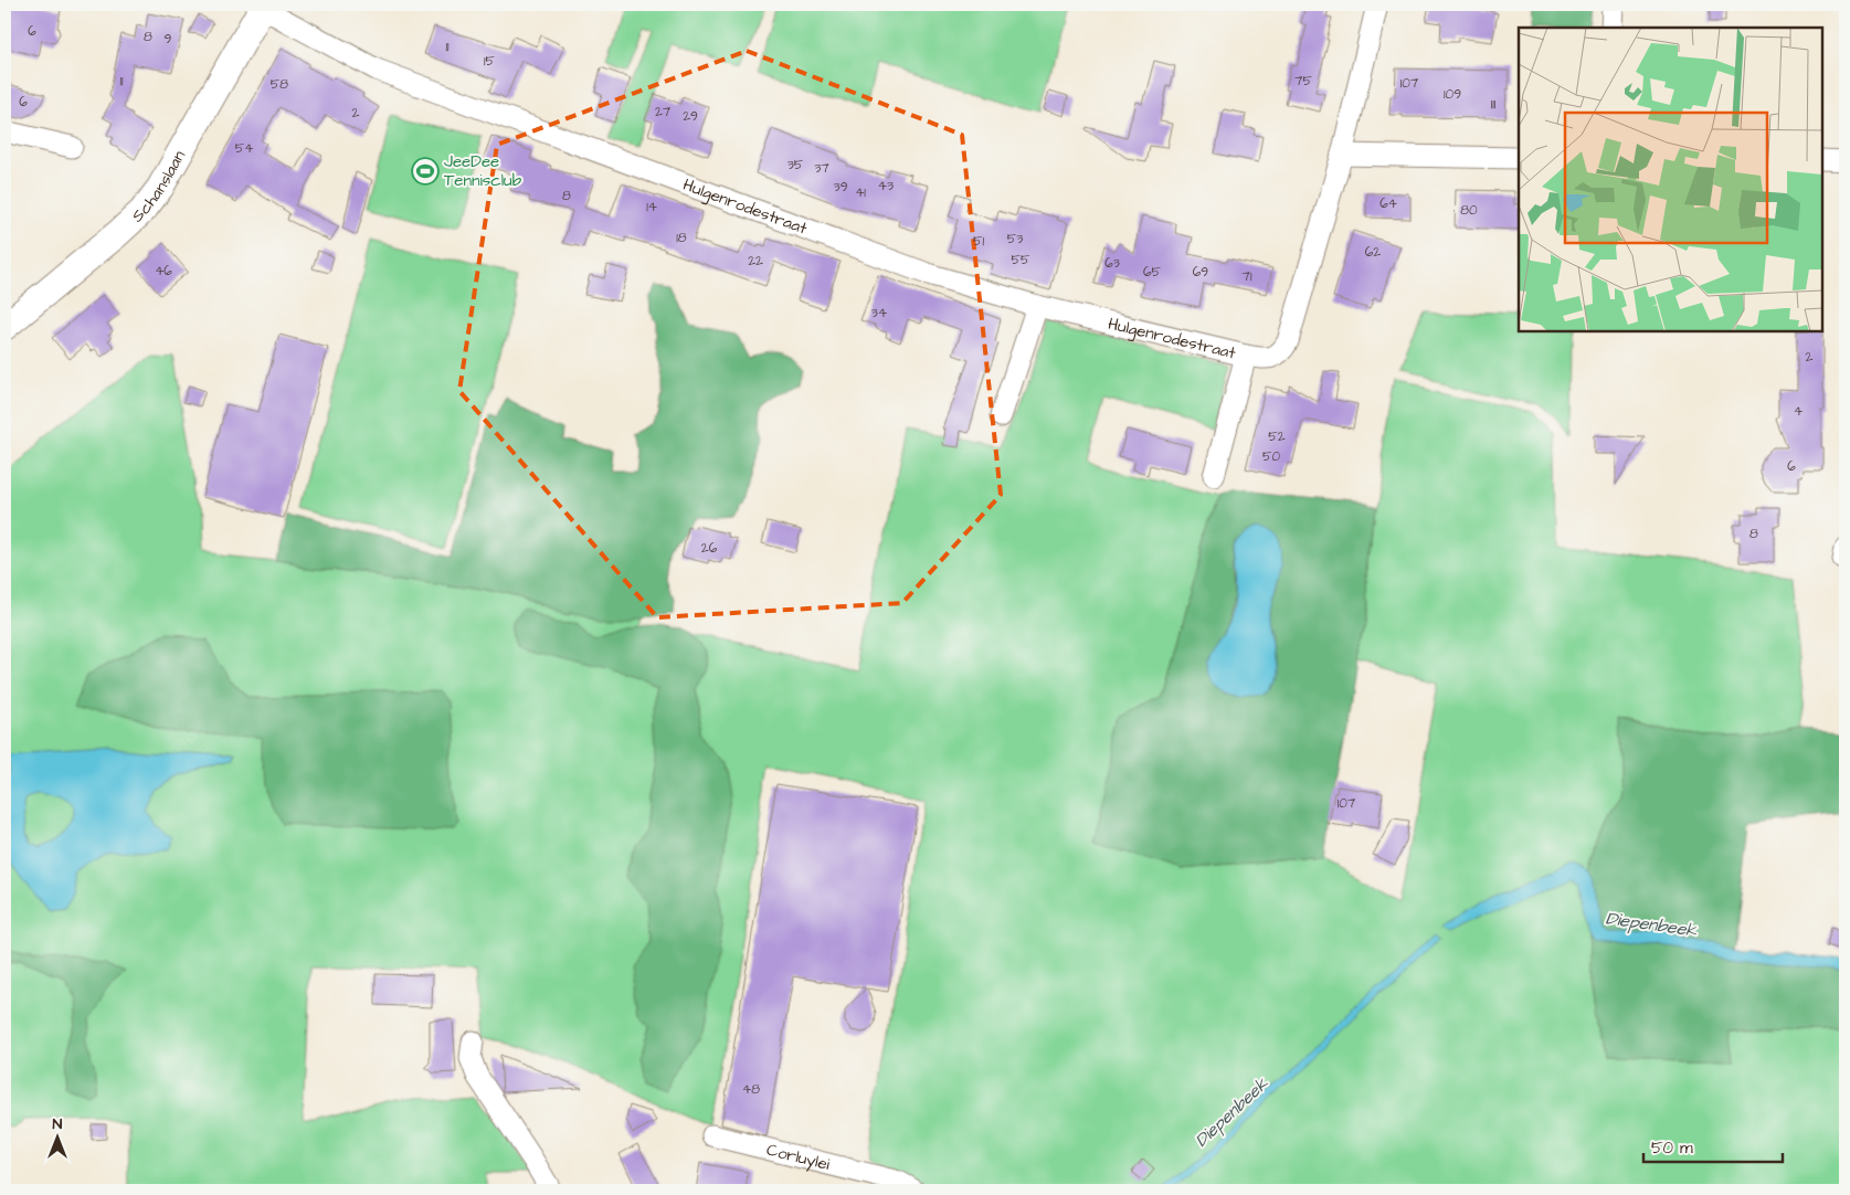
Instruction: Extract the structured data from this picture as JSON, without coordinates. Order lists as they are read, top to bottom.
{
  "streets": {
    "street": ["Schanslaan", "Hulgenrodestraat", "Corluylei"]
  },
  "crossings": [
    ["Schanslaan", "Hulgenrodestraat"]
  ],
  "water": ["Diepenbeek"],
  "places": {
    "sports": ["JeeDee Tennisclub"]
  },
  "house_numbers": [
    "6",
    "8",
    "9",
    "11",
    "15",
    "11",
    "75",
    "107",
    "58",
    "109",
    "6",
    "111",
    "27",
    "2",
    "29",
    "54",
    "35",
    "37",
    "43",
    "39",
    "41",
    "8",
    "64",
    "14",
    "80",
    "18",
    "53",
    "51",
    "62",
    "55",
    "22",
    "63",
    "46",
    "65",
    "69",
    "71",
    "34",
    "2",
    "4",
    "52",
    "50",
    "6",
    "8",
    "26",
    "107",
    "48"
  ],
  "scale_bar": "50 m",
  "north": "top"
}
